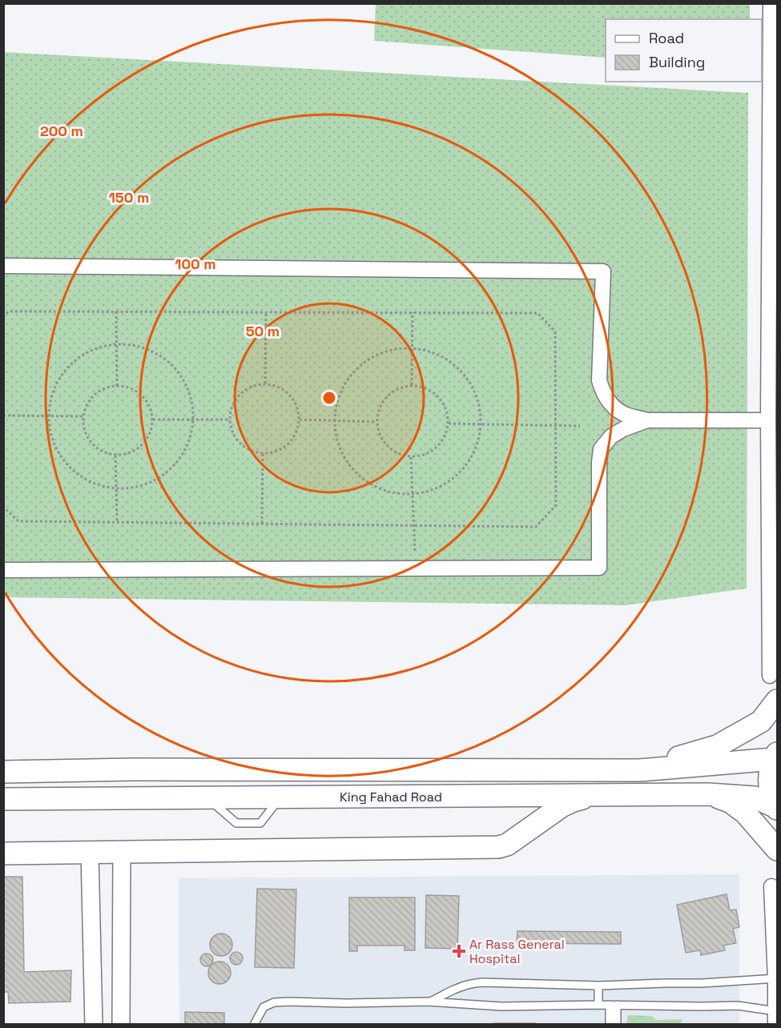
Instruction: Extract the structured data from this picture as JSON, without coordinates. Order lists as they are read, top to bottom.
{
  "streets": {
    "main road": ["King Fahad Road"]
  },
  "places": {
    "health": ["Ar Rass General Hospital"]
  },
  "legend": ["Road", "Building"],
  "rings": [
    "200 m",
    "150 m",
    "100 m",
    "50 m"
  ]
}
